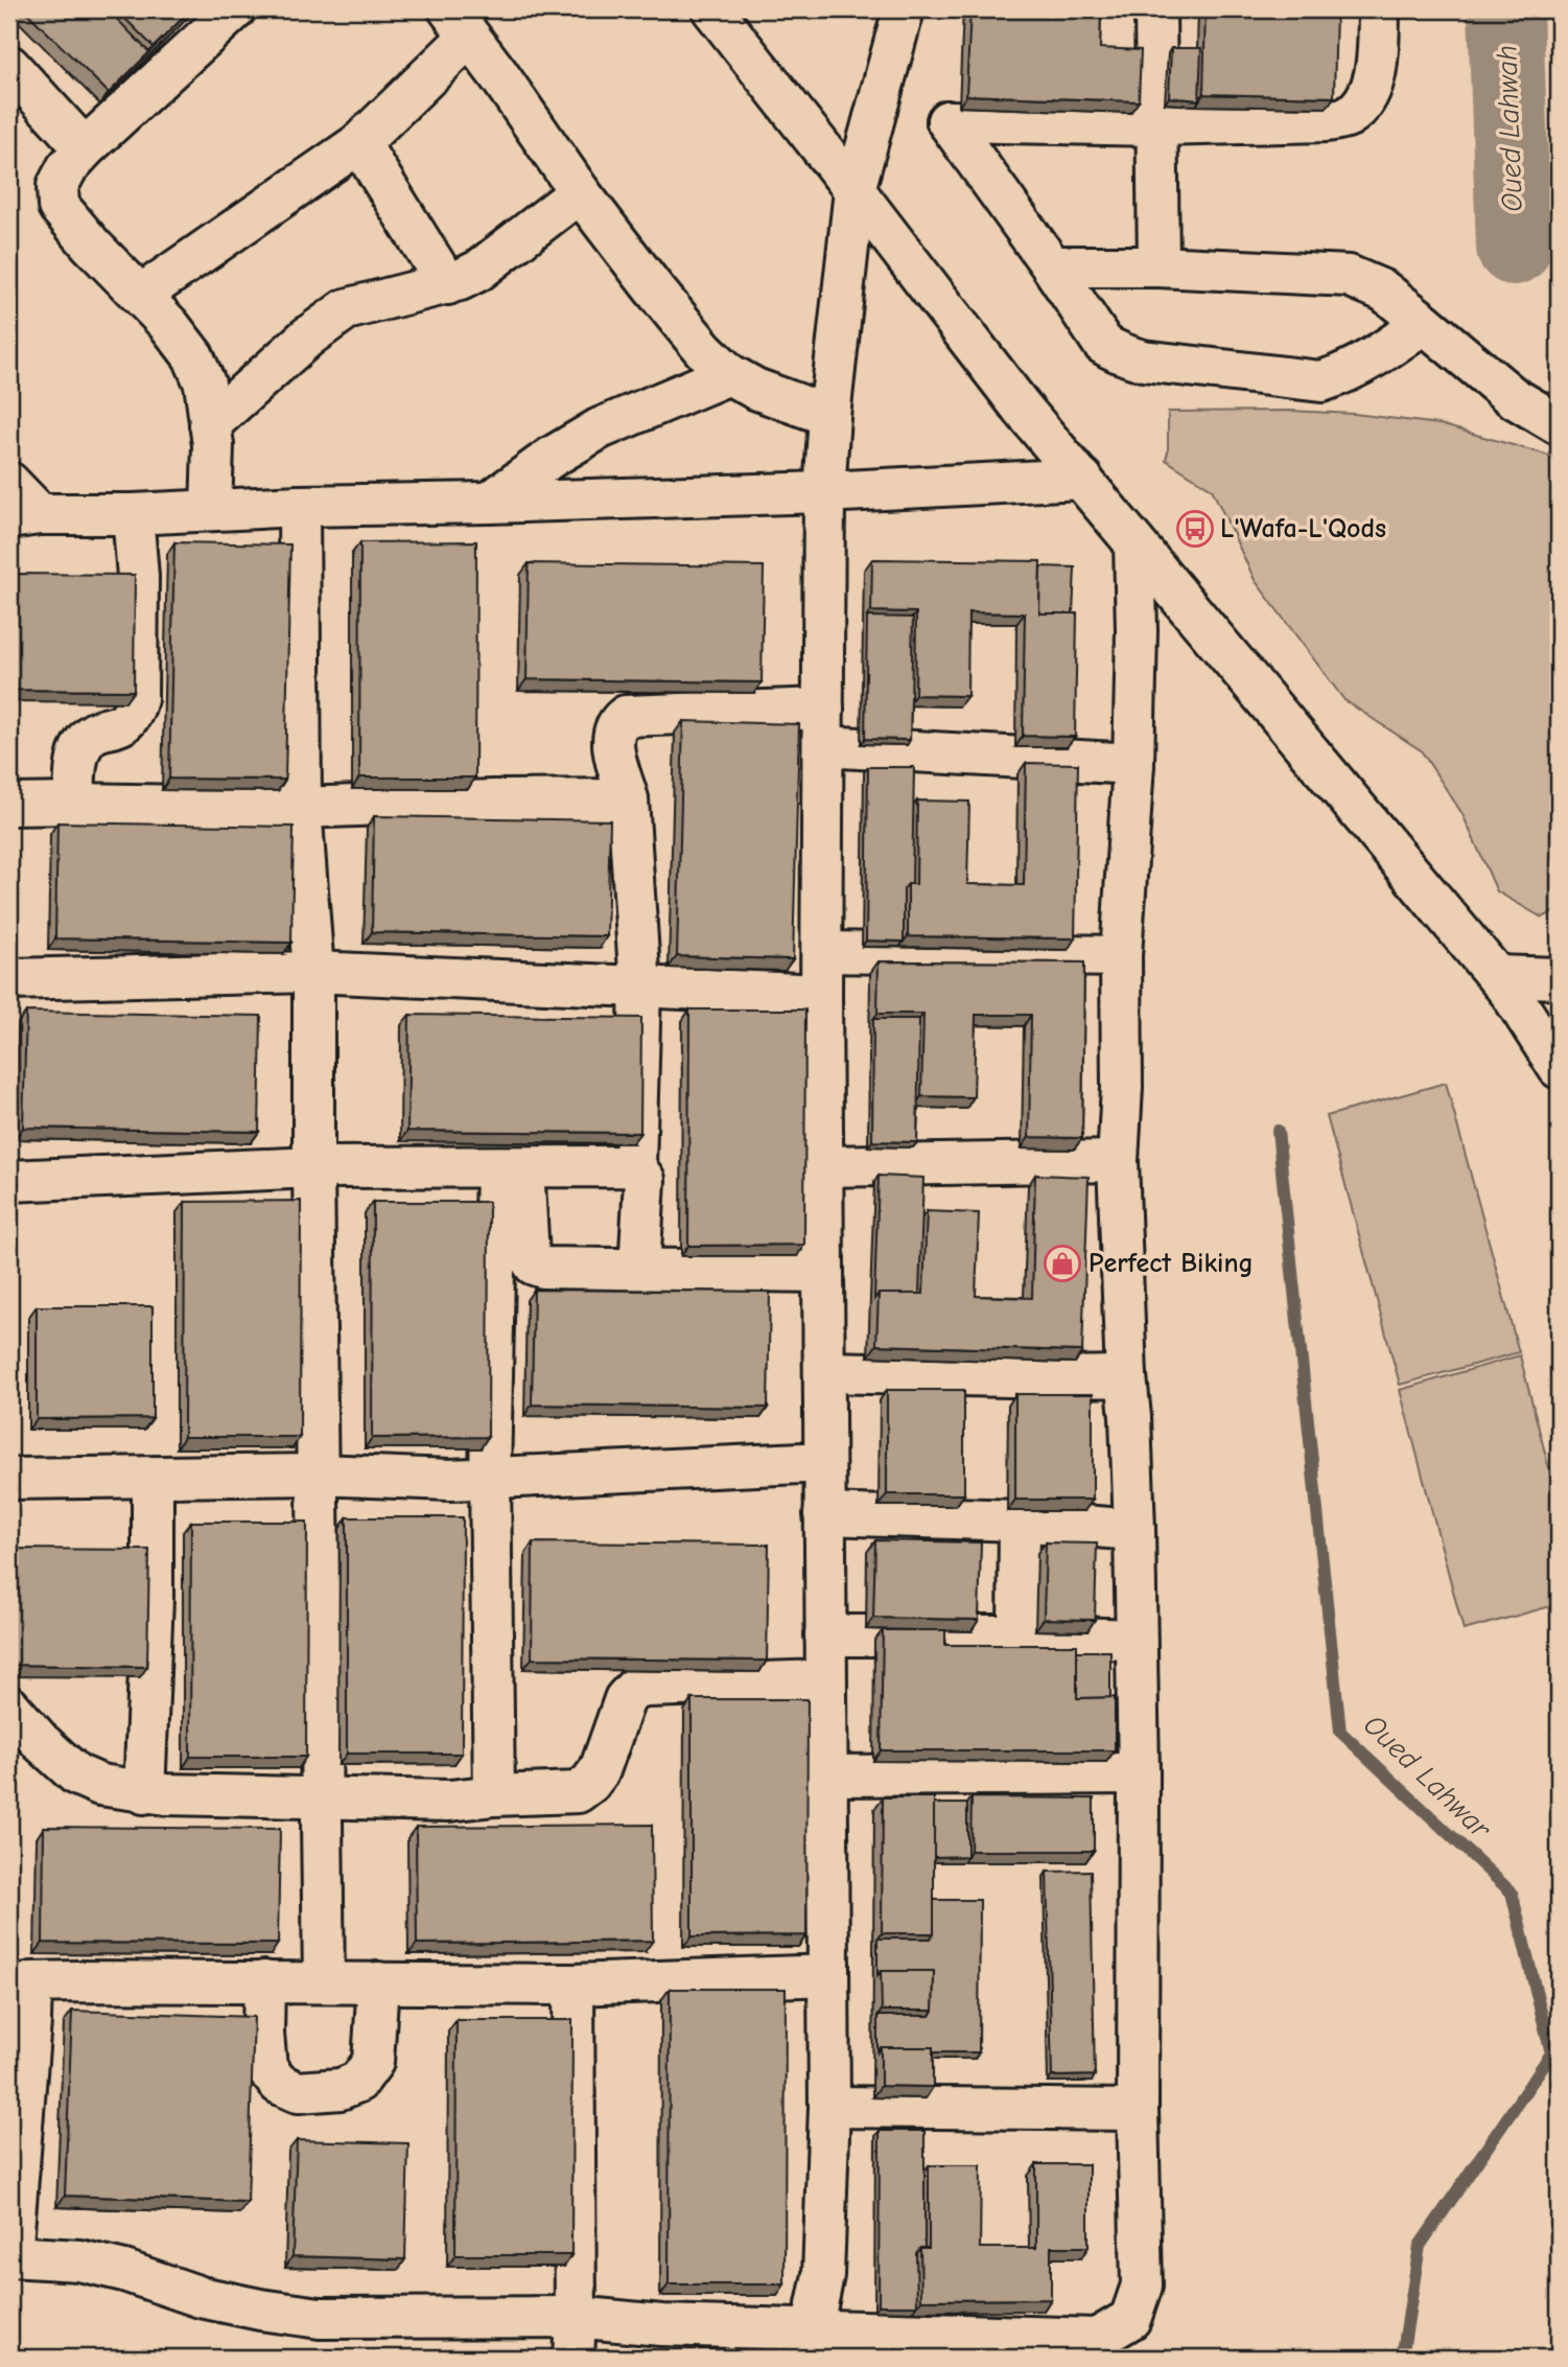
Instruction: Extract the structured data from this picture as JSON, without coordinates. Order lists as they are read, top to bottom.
{
  "water": ["Oued Lahwah", "Oued Lahwar"],
  "places": {
    "bus stop": ["L'Wafa-L'Qods"],
    "shop": ["Perfect Biking"]
  }
}
